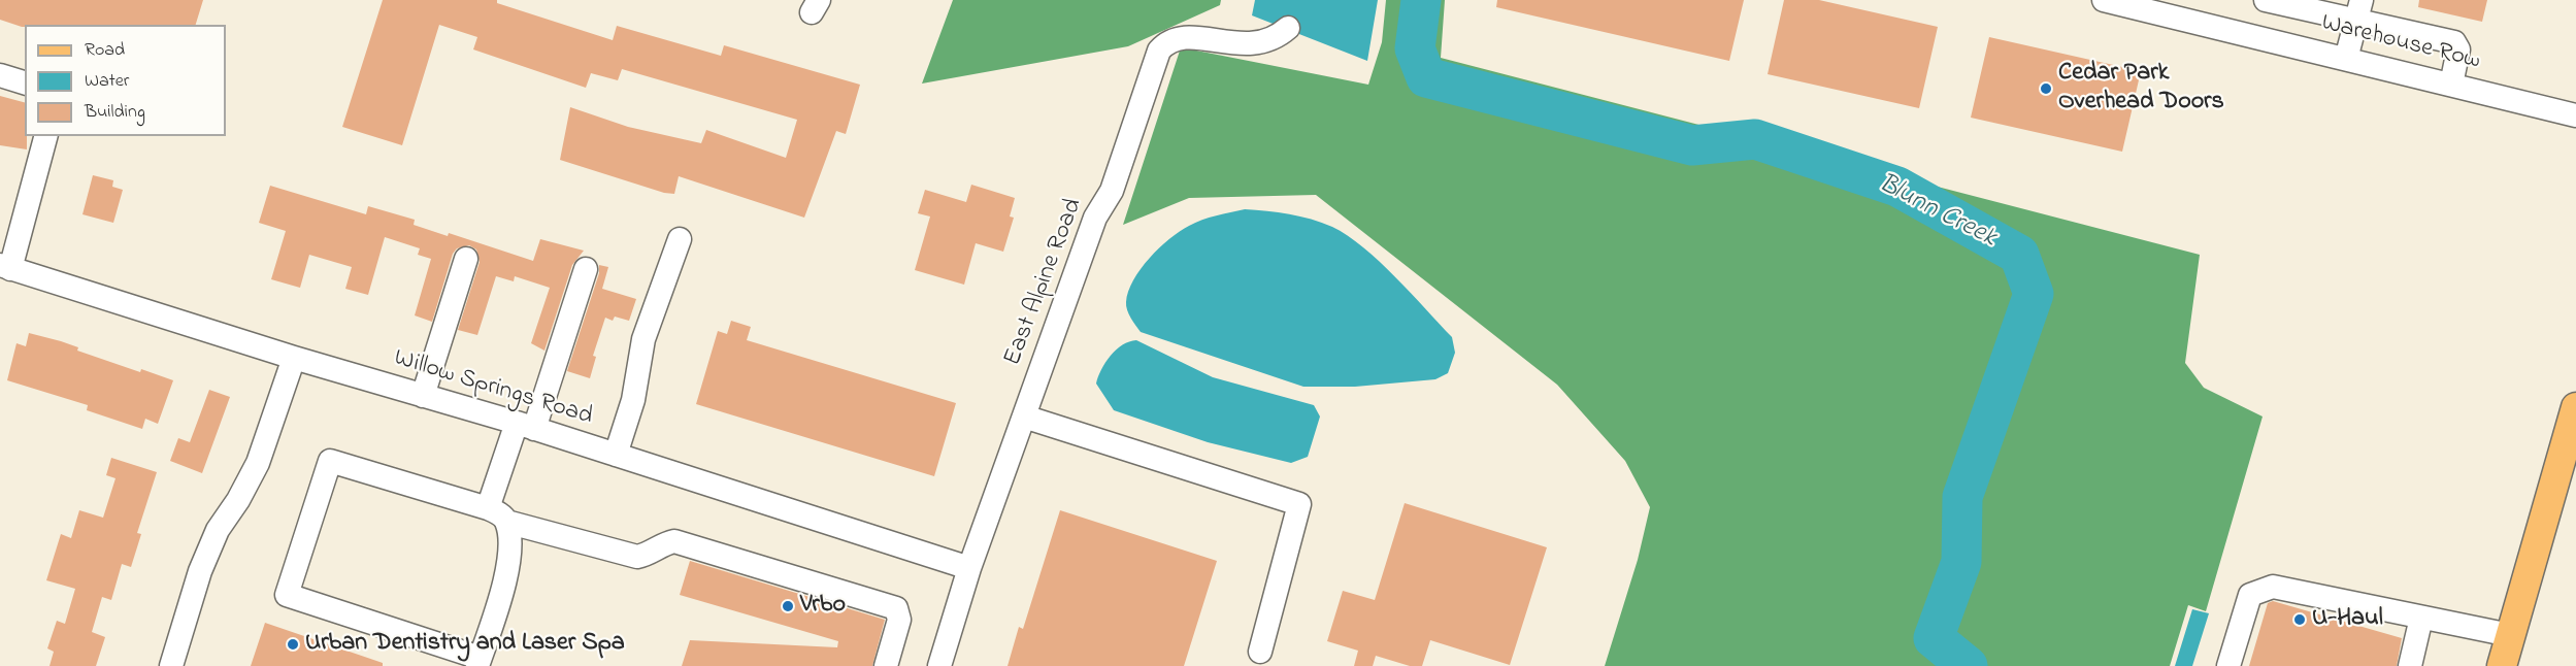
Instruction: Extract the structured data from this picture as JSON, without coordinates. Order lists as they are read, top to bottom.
{
  "streets": {
    "street": ["Warehouse Row", "East Alpine Road", "Willow Springs Road"]
  },
  "crossings": [
    ["East Alpine Road", "Willow Springs Road"]
  ],
  "water": ["Blunn Creek"],
  "places": [
    "Cedar Park Overhead Doors",
    "Vrbo",
    "U-Haul",
    "Urban Dentistry and Laser Spa"
  ],
  "legend": ["Road", "Water", "Building"]
}
